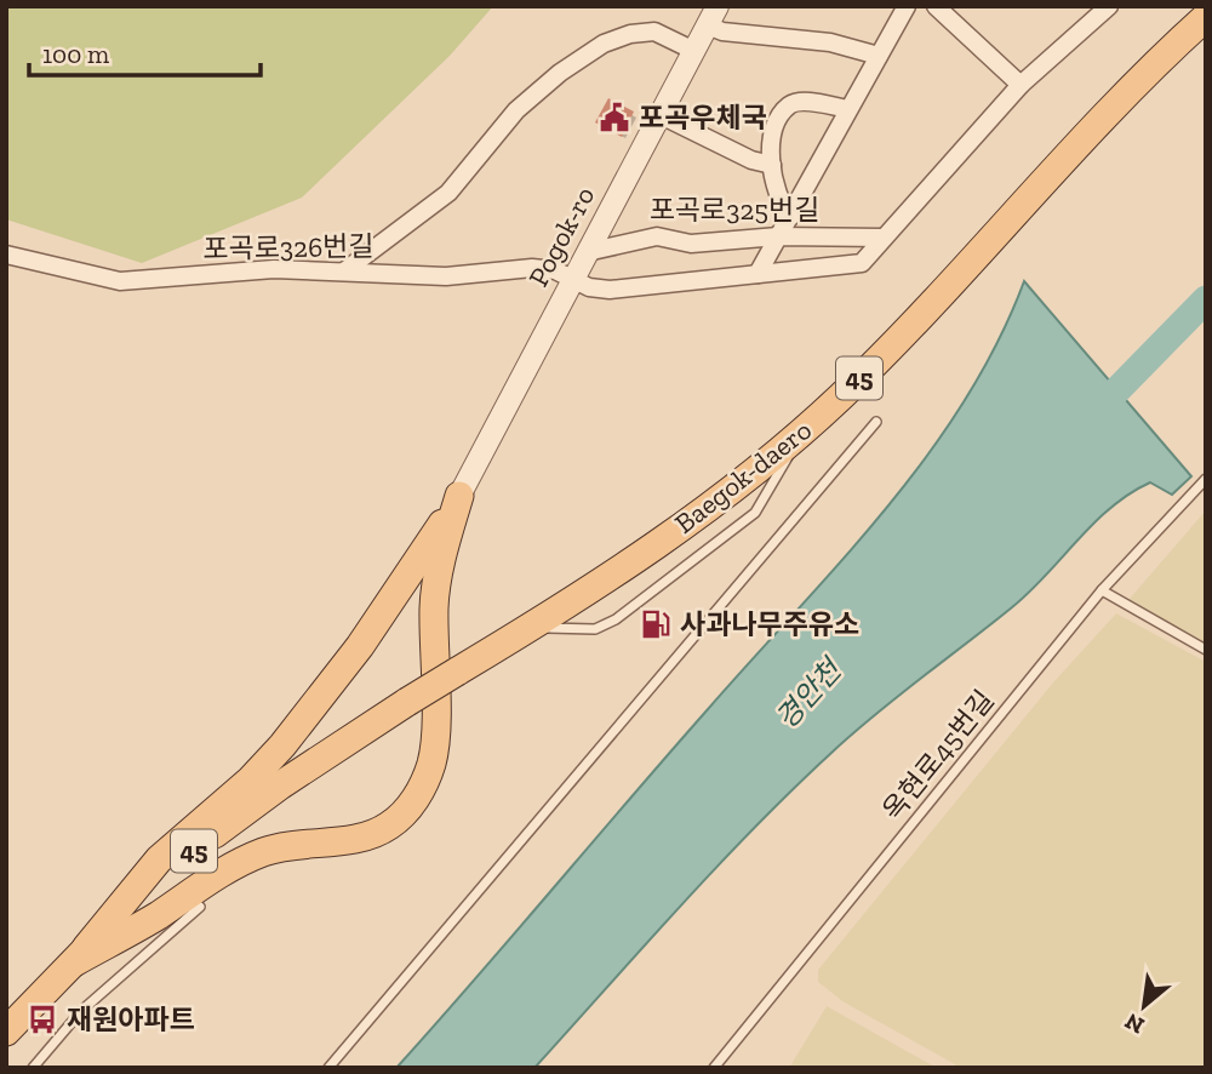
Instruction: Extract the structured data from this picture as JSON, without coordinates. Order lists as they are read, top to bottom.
{
  "streets": {
    "main road": ["45", "Baegok-daero"],
    "street": ["포곡로325번길", "Pogok-ro", "포곡로326번길"],
    "lane": ["옥현로45번길"]
  },
  "crossings": [
    ["포곡로325번길", "Pogok-ro"],
    ["포곡로325번길", "포곡로326번길"],
    ["Pogok-ro", "포곡로326번길"],
    ["45", "Baegok-daero"]
  ],
  "water": ["경안천"],
  "places": {
    "public building": ["포곡우체국"],
    "fuel station": ["사과나무주유소"],
    "bus stop": ["재원아파트"]
  },
  "scale_bar": "100 m",
  "north": "bottom left"
}
